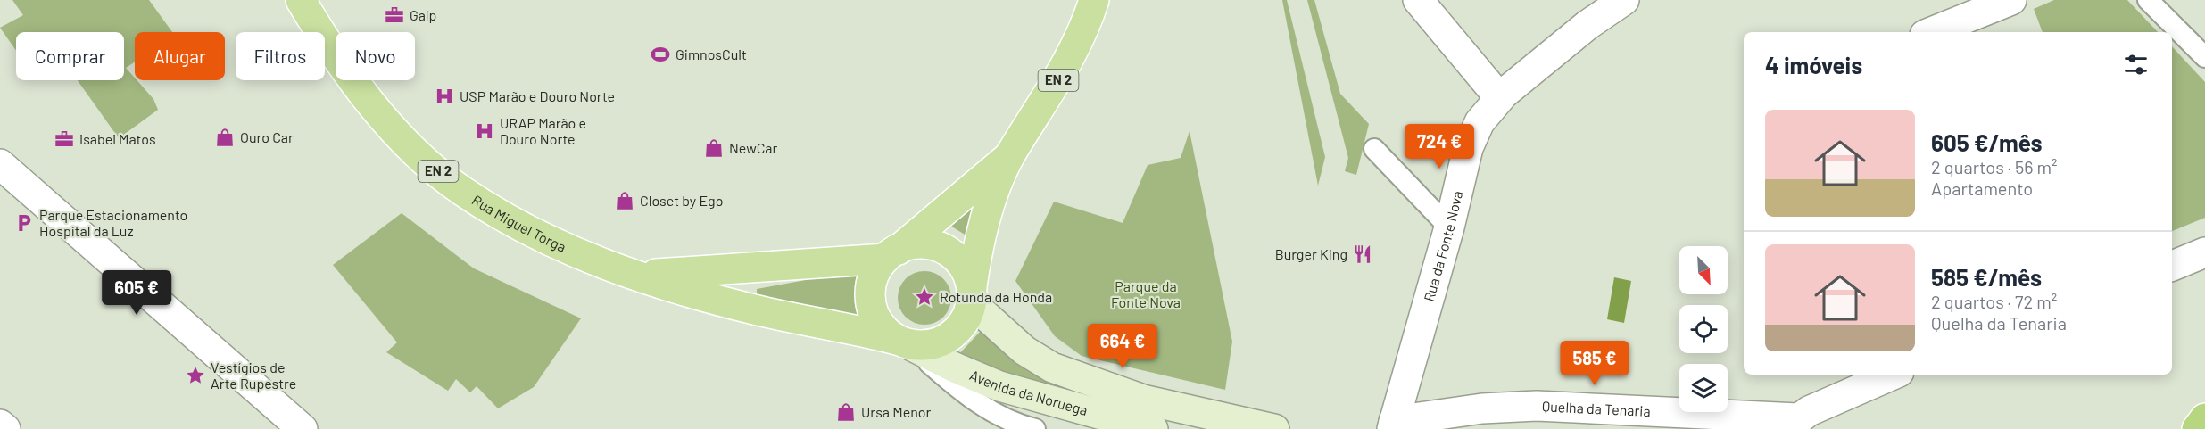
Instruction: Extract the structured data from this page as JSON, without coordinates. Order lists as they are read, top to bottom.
{
  "streets": {
    "main road": ["EN 2", "Rua Miguel Torga", "Avenida da Noruega"],
    "street": ["Rua da Fonte Nova", "Quelha da Tenaria"]
  },
  "crossings": [
    ["EN 2", "Rua Miguel Torga"],
    ["EN 2", "Avenida da Noruega"],
    ["Rua da Fonte Nova", "Quelha da Tenaria"]
  ],
  "parks": ["Parque da Fonte Nova"],
  "places": {
    "office": ["Galp", "Isabel Matos"],
    "sports": ["GimnosCult"],
    "hospital": ["USP Marão e Douro Norte", "URAP Marão e Douro Norte"],
    "shop": [
      "Ouro Car",
      "NewCar",
      "Closet by Ego",
      "Ursa Menor"
    ],
    "parking": ["Parque Estacionamento Hospital da Luz"],
    "restaurant": ["Burger King"],
    "place": ["Rotunda da Honda", "Vestígios de Arte Rupestre"]
  },
  "north": "bottom right",
  "page": {
    "chip": [
      "Comprar",
      "Alugar",
      "Filtros",
      "Novo"
    ],
    "heading": "4 imóveis",
    "list": [
      {
        "name": "605 €/mês",
        "note": "2 quartos · 56 m² · Apartamento"
      },
      {
        "name": "585 €/mês",
        "note": "2 quartos · 72 m² · Quelha da Tenaria"
      }
    ],
    "price": [
      "724 €",
      "605 €",
      "664 €",
      "585 €"
    ]
  }
}
